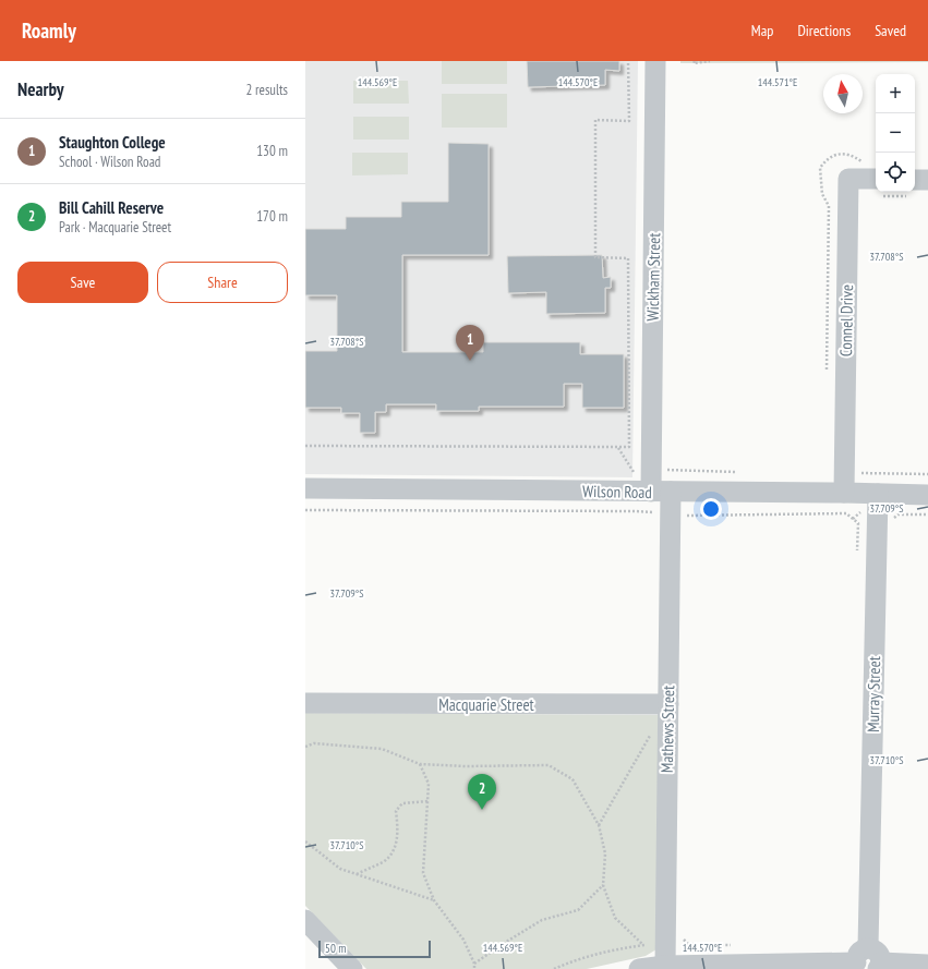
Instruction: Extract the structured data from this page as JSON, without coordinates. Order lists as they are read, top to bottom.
{
  "streets": {
    "street": [
      "Wickham Street",
      "Connel Drive",
      "Wilson Road",
      "Murray Street",
      "Macquarie Street",
      "Mathews Street"
    ]
  },
  "crossings": [
    ["Wickham Street", "Wilson Road"],
    ["Wickham Street", "Mathews Street"],
    ["Connel Drive", "Wilson Road"],
    ["Wilson Road", "Murray Street"],
    ["Wilson Road", "Mathews Street"],
    ["Macquarie Street", "Mathews Street"]
  ],
  "scale_bar": "50 m",
  "north": "top",
  "page": {
    "header": "Roamly",
    "nav": ["Map", "Directions", "Saved"],
    "heading": ["Nearby", "2 results"],
    "map_buttons": ["+", "−"],
    "list": [
      {
        "mark": "1",
        "name": "Staughton College",
        "note": "School · Wilson Road",
        "value": "130 m"
      },
      {
        "mark": "2",
        "name": "Bill Cahill Reserve",
        "note": "Park · Macquarie Street",
        "value": "170 m"
      }
    ],
    "buttons": ["Save", "Share"],
    "pins": ["1", "2"],
    "scale": "50 m"
  },
  "coordinates": [
    "144.569°E",
    "144.570°E",
    "144.571°E",
    "37.708°S",
    "37.709°S",
    "37.710°S"
  ]
}
